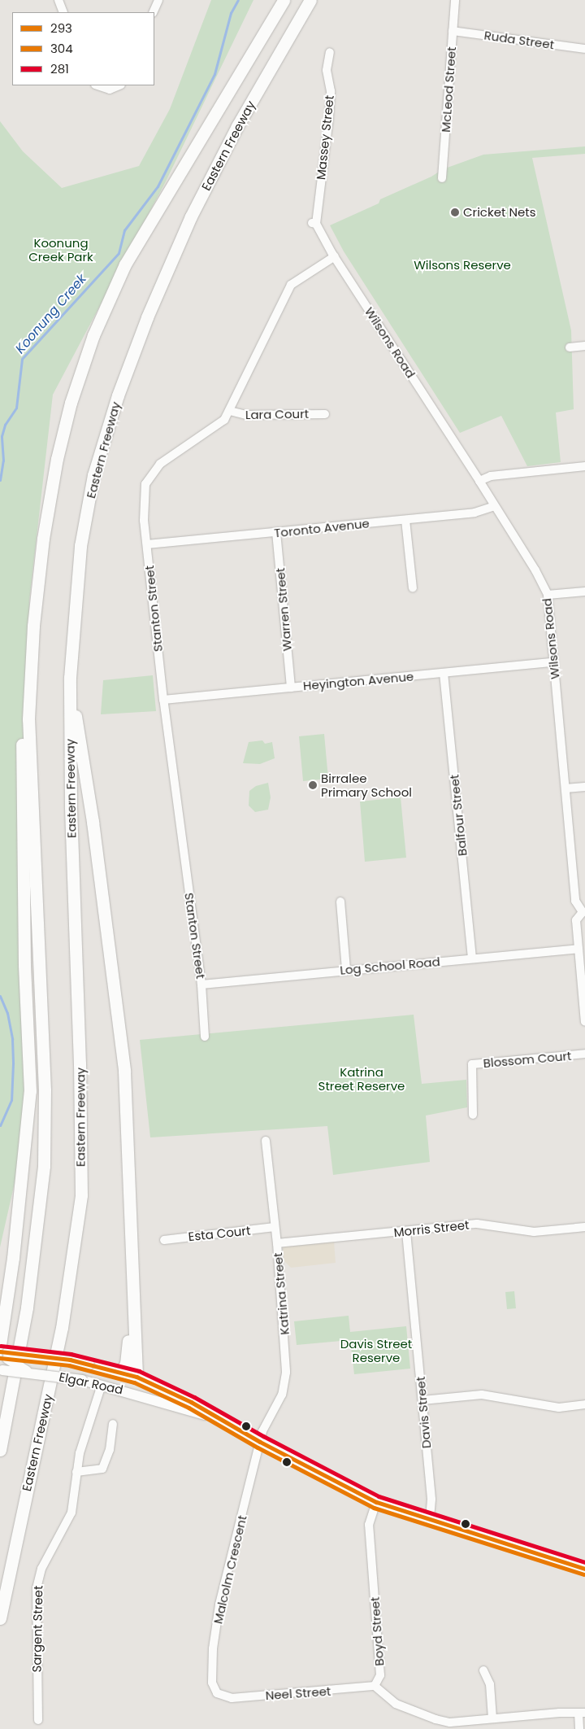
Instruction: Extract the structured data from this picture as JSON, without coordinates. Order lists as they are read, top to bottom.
{
  "streets": {
    "highway": ["Eastern Freeway"],
    "main road": ["Elgar Road"],
    "street": [
      "Ruda Street",
      "McLeod Street",
      "Massey Street",
      "Wilsons Road",
      "Lara Court",
      "Toronto Avenue",
      "Stanton Street",
      "Warren Street",
      "Heyington Avenue",
      "Balfour Street",
      "Log School Road",
      "Blossom Court",
      "Morris Street",
      "Esta Court",
      "Katrina Street",
      "Davis Street",
      "Malcolm Crescent",
      "Sargent Street",
      "Boyd Street",
      "Neel Street"
    ]
  },
  "crossings": [
    ["Ruda Street", "McLeod Street"],
    ["Massey Street", "Wilsons Road"],
    ["Wilsons Road", "Toronto Avenue"],
    ["Wilsons Road", "Stanton Street"],
    ["Wilsons Road", "Heyington Avenue"],
    ["Wilsons Road", "Log School Road"],
    ["Lara Court", "Stanton Street"],
    ["Toronto Avenue", "Stanton Street"],
    ["Toronto Avenue", "Warren Street"],
    ["Stanton Street", "Heyington Avenue"],
    ["Stanton Street", "Log School Road"],
    ["Warren Street", "Heyington Avenue"],
    ["Heyington Avenue", "Balfour Street"],
    ["Balfour Street", "Log School Road"],
    ["Morris Street", "Katrina Street"],
    ["Morris Street", "Davis Street"],
    ["Esta Court", "Katrina Street"],
    ["Katrina Street", "Elgar Road"],
    ["Katrina Street", "Malcolm Crescent"],
    ["Elgar Road", "Davis Street"],
    ["Elgar Road", "Malcolm Crescent"],
    ["Elgar Road", "Sargent Street"],
    ["Elgar Road", "Boyd Street"],
    ["Malcolm Crescent", "Neel Street"],
    ["Boyd Street", "Neel Street"]
  ],
  "water": ["Koonung Creek"],
  "parks": [
    "Koonung Creek Park",
    "Wilsons Reserve",
    "Katrina Street Reserve",
    "Davis Street Reserve"
  ],
  "places": ["Cricket Nets", "Birralee Primary School"],
  "lines": ["transit line 281", "transit line 293", "transit line 304"],
  "legend": ["293", "304", "281"]
}
